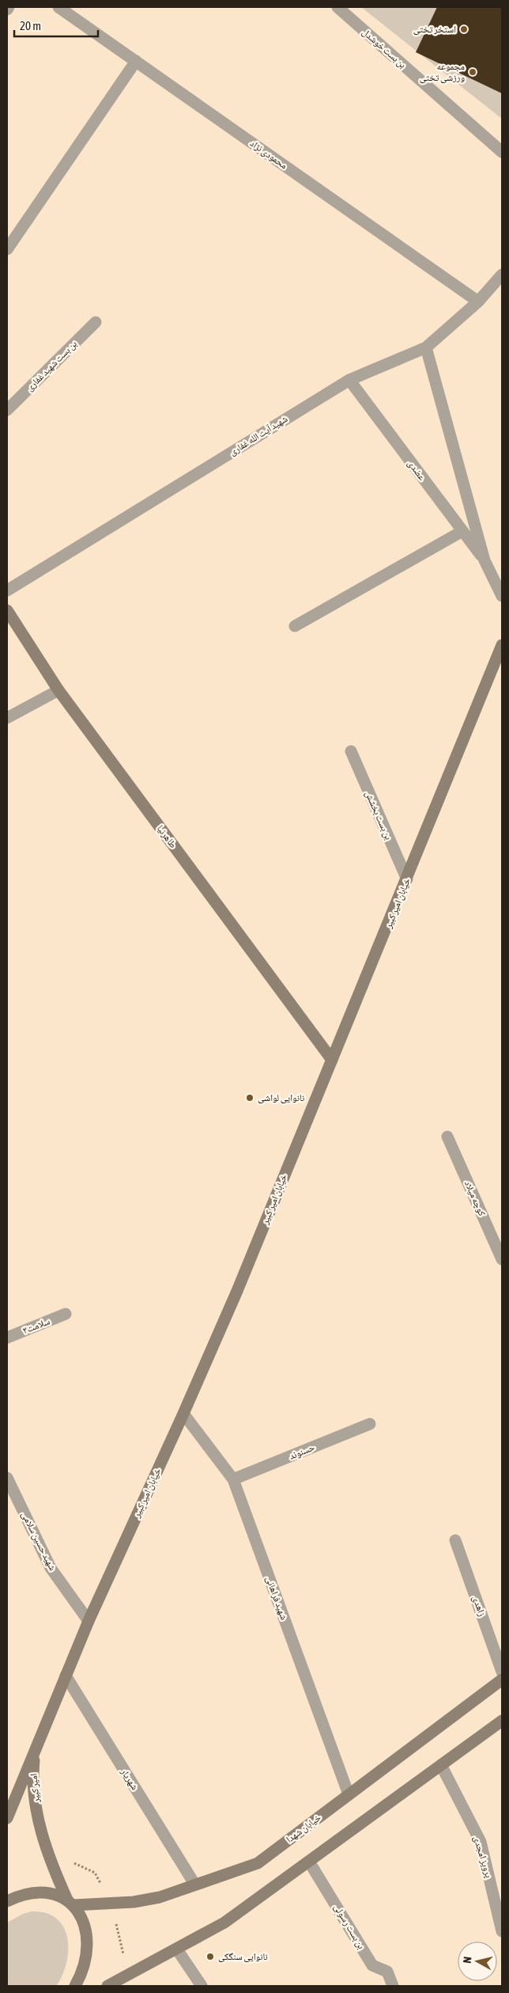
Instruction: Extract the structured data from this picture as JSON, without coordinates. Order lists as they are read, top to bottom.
{
  "streets": {
    "main road": [
      "طاهرنیا",
      "خیابان امیر کبیر",
      "امیر کبیر",
      "خیابان شهدا"
    ],
    "street": [
      "بن بست خوشدل",
      "محمودی نژاد",
      "بن بست شهید غفاری",
      "شهید آیت الله غفاری",
      "عضدی",
      "بن بست بخشش",
      "کوچه میلاد",
      "سلامت۳",
      "حسنوند",
      "شهید حسین سلامی",
      "شهید فراهانی",
      "زاهدی",
      "شهریار",
      "پرویز امجدی",
      "بن بست رسولی"
    ]
  },
  "crossings": [
    ["محمودی نژاد", "شهید آیت الله غفاری"],
    ["شهید آیت الله غفاری", "عضدی"],
    ["بن بست بخشش", "خیابان امیر کبیر"],
    ["طاهرنیا", "خیابان امیر کبیر"],
    ["خیابان امیر کبیر", "شهید حسین سلامی"],
    ["خیابان امیر کبیر", "شهید فراهانی"],
    ["خیابان امیر کبیر", "شهریار"],
    ["خیابان امیر کبیر", "امیر کبیر"],
    ["حسنوند", "شهید فراهانی"],
    ["شهید فراهانی", "خیابان شهدا"],
    ["شهریار", "خیابان شهدا"],
    ["امیر کبیر", "خیابان شهدا"]
  ],
  "places": [
    "استخر تختی",
    "مجموعه ورزشی تختی",
    "نانوایی لواشی",
    "نانوایی سنگکی"
  ],
  "scale_bar": "20 m",
  "north": "left"
}
